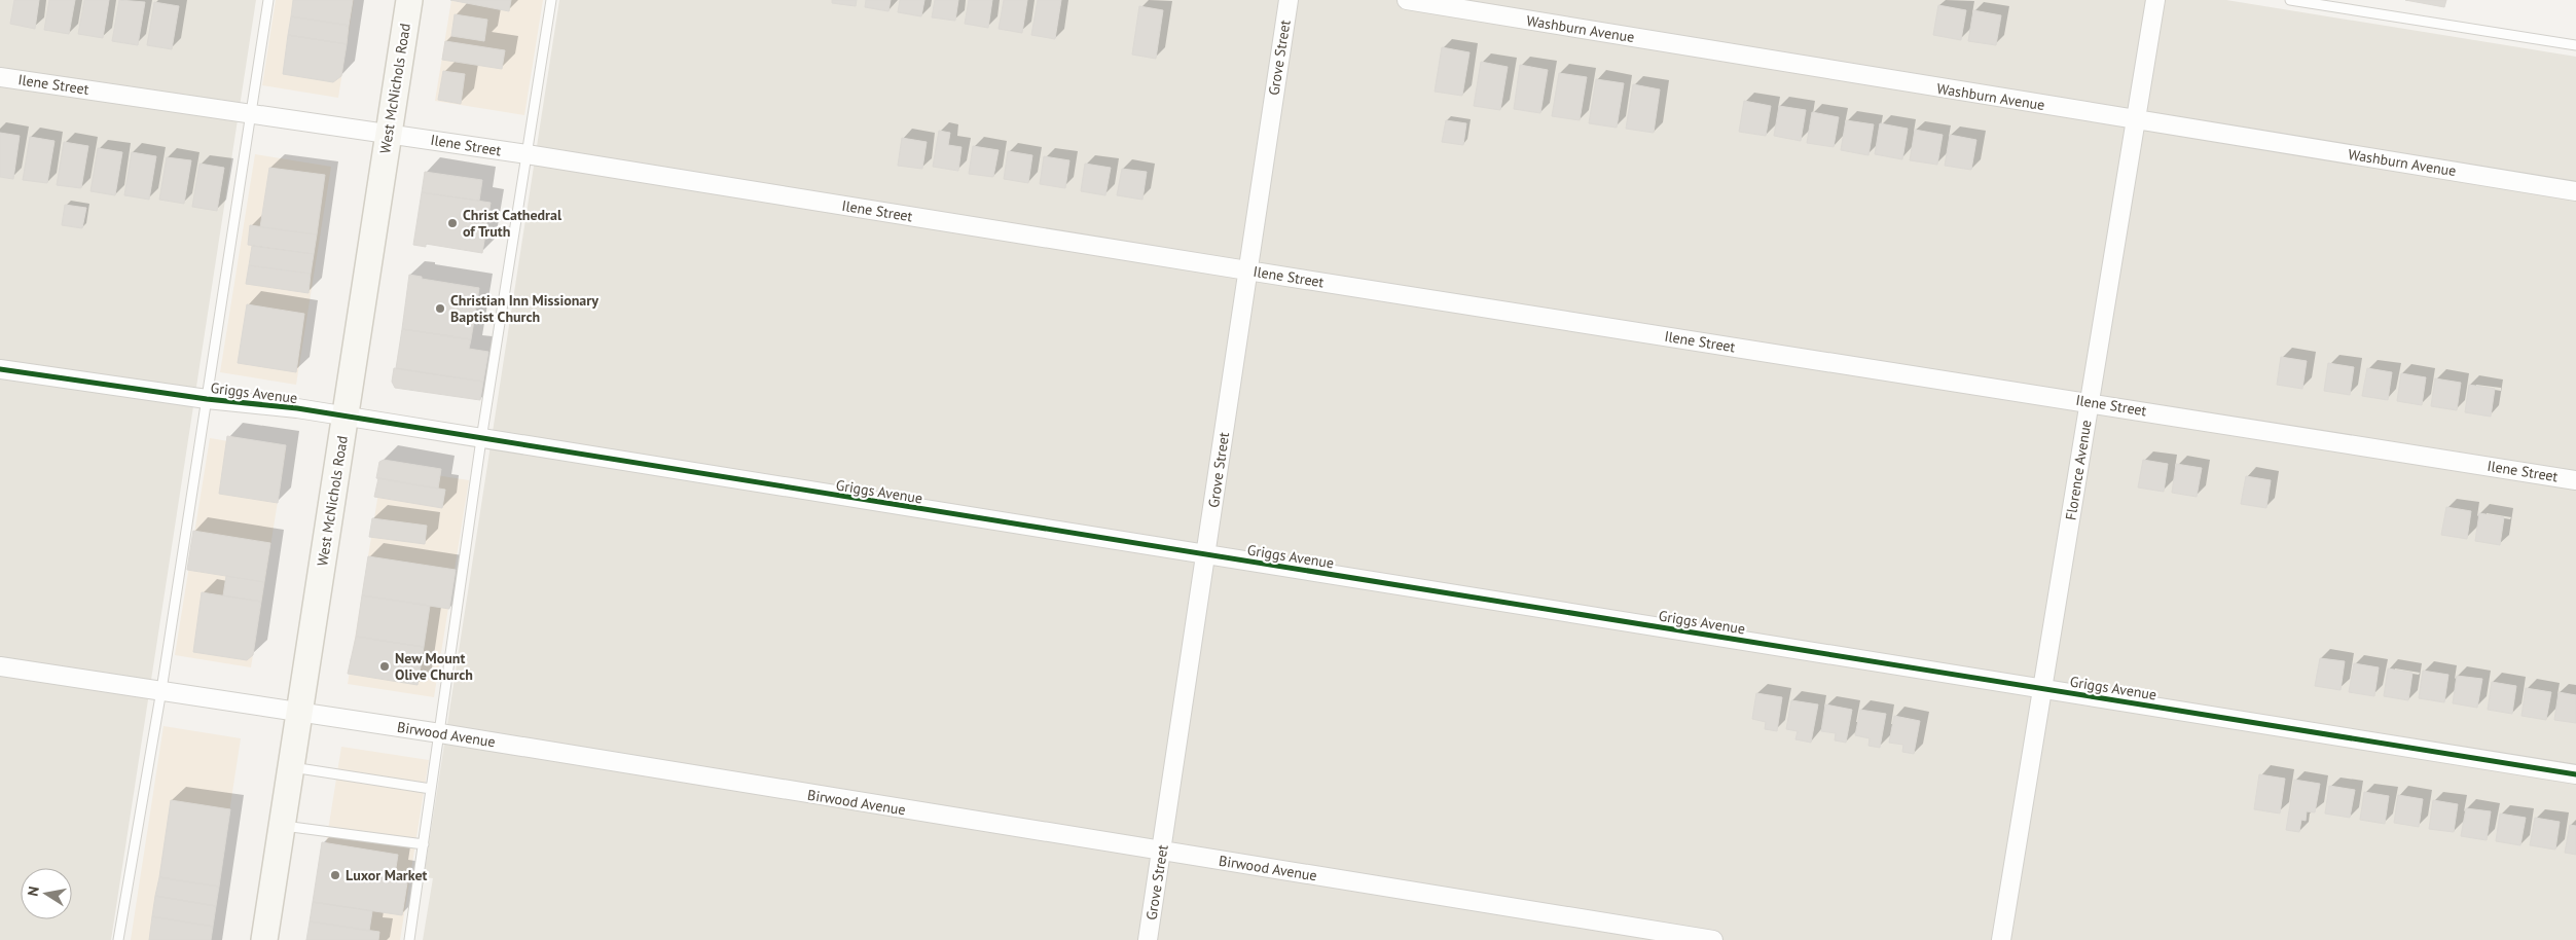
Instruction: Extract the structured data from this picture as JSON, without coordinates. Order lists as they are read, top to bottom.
{
  "streets": {
    "main road": ["West McNichols Road"],
    "street": [
      "Washburn Avenue",
      "Grove Street",
      "Ilene Street",
      "Griggs Avenue",
      "Florence Avenue",
      "Birwood Avenue"
    ]
  },
  "crossings": [
    ["Washburn Avenue", "Florence Avenue"],
    ["Grove Street", "Ilene Street"],
    ["Grove Street", "Griggs Avenue"],
    ["Grove Street", "Birwood Avenue"],
    ["Ilene Street", "West McNichols Road"],
    ["Ilene Street", "Florence Avenue"],
    ["West McNichols Road", "Griggs Avenue"],
    ["West McNichols Road", "Birwood Avenue"],
    ["Griggs Avenue", "Florence Avenue"]
  ],
  "places": [
    "Christ Cathedral of Truth",
    "Christian Inn Missionary Baptist Church",
    "New Mount Olive Church",
    "Luxor Market"
  ],
  "north": "left"
}
